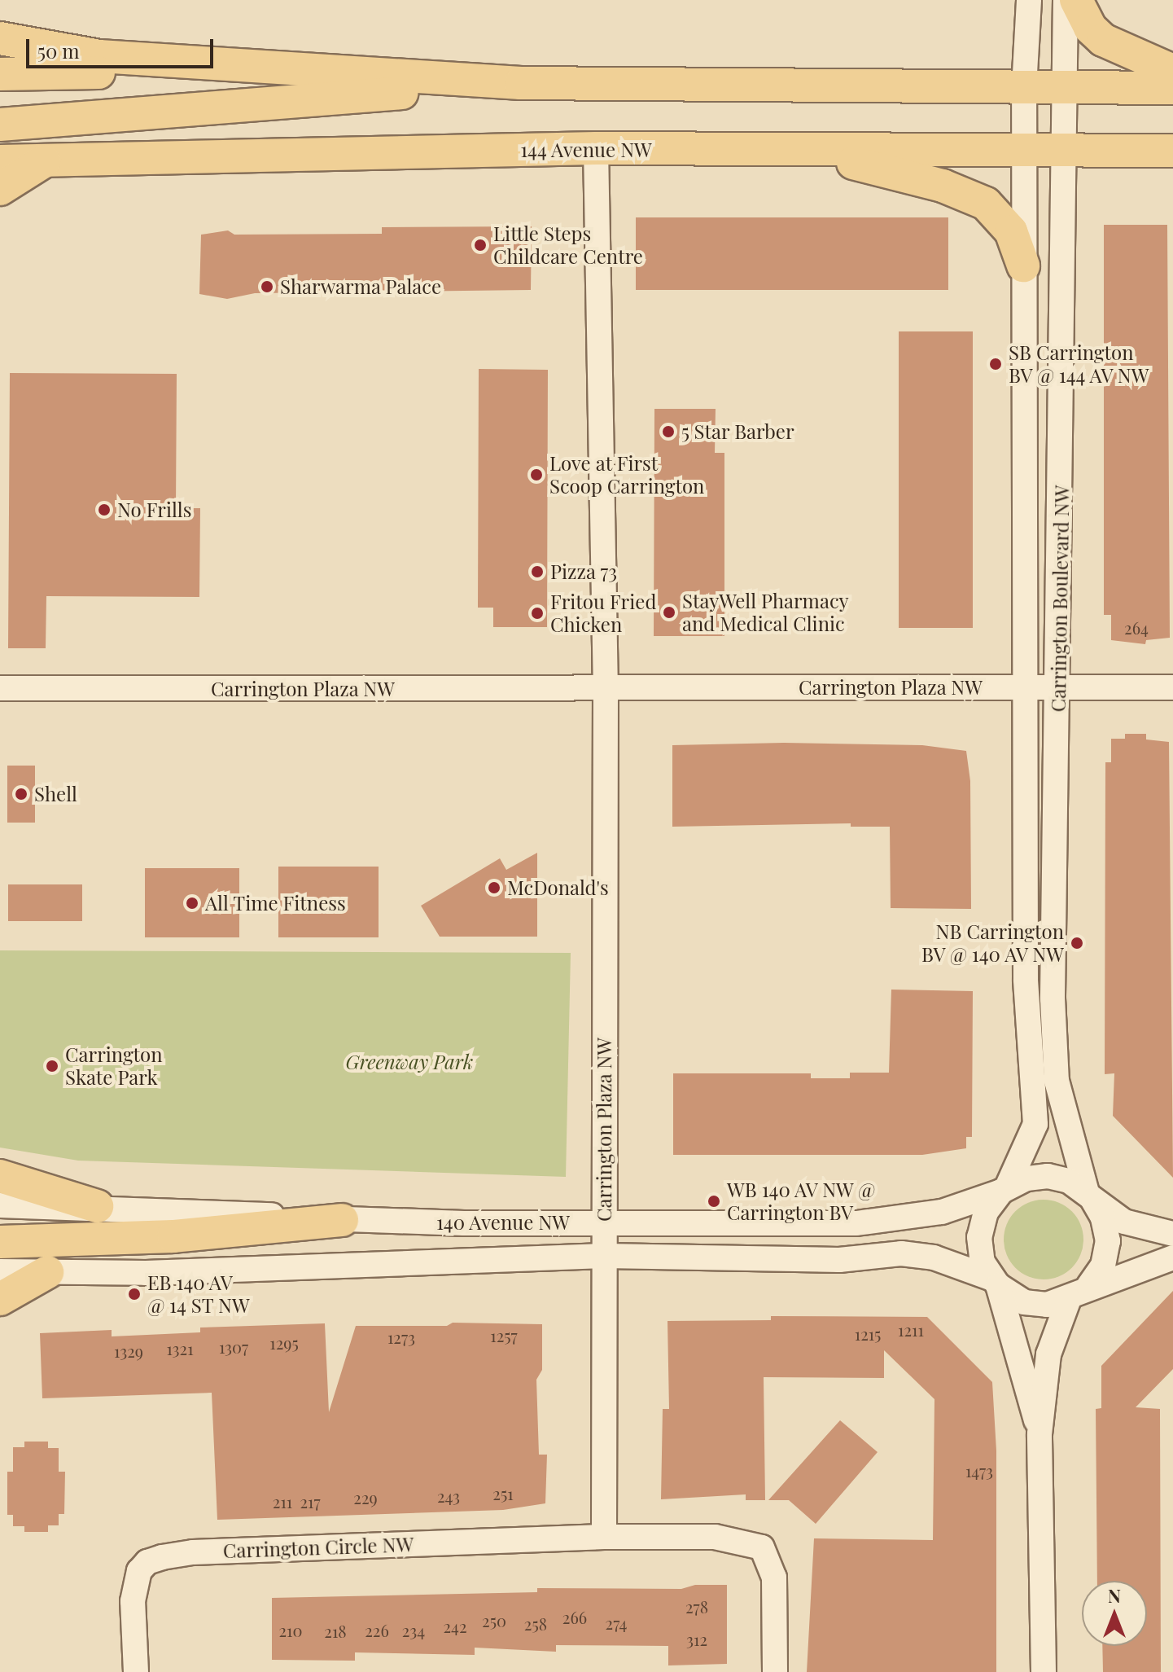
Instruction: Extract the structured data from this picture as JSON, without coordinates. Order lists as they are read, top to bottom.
{
  "streets": {
    "main road": ["144 Avenue NW"],
    "street": [
      "Carrington Boulevard NW",
      "Carrington Plaza NW",
      "140 Avenue NW",
      "Carrington Circle NW"
    ]
  },
  "crossings": [
    ["144 Avenue NW", "Carrington Boulevard NW"],
    ["Carrington Boulevard NW", "Carrington Plaza NW"],
    ["Carrington Boulevard NW", "140 Avenue NW"],
    ["Carrington Plaza NW", "140 Avenue NW"]
  ],
  "parks": ["Greenway Park"],
  "places": [
    "Little Steps Childcare Centre",
    "Sharwarma Palace",
    "SB Carrington BV @ 144 AV NW",
    "5 Star Barber",
    "Love at First Scoop Carrington",
    "No Frills",
    "Pizza 73",
    "StayWell Pharmacy and Medical Clinic",
    "Fritou Fried Chicken",
    "Shell",
    "McDonald's",
    "All Time Fitness",
    "NB Carrington BV @ 140 AV NW",
    "Carrington Skate Park",
    "WB 140 AV NW @ Carrington BV",
    "EB 140 AV @ 14 ST NW"
  ],
  "house_numbers": [
    "264",
    "1211",
    "1215",
    "1257",
    "1273",
    "1295",
    "1307",
    "1321",
    "1329",
    "1473",
    "251",
    "243",
    "229",
    "211",
    "217",
    "278",
    "266",
    "250",
    "274",
    "258",
    "242",
    "210",
    "226",
    "234",
    "218",
    "312"
  ],
  "scale_bar": "50 m",
  "north": "top"
}
